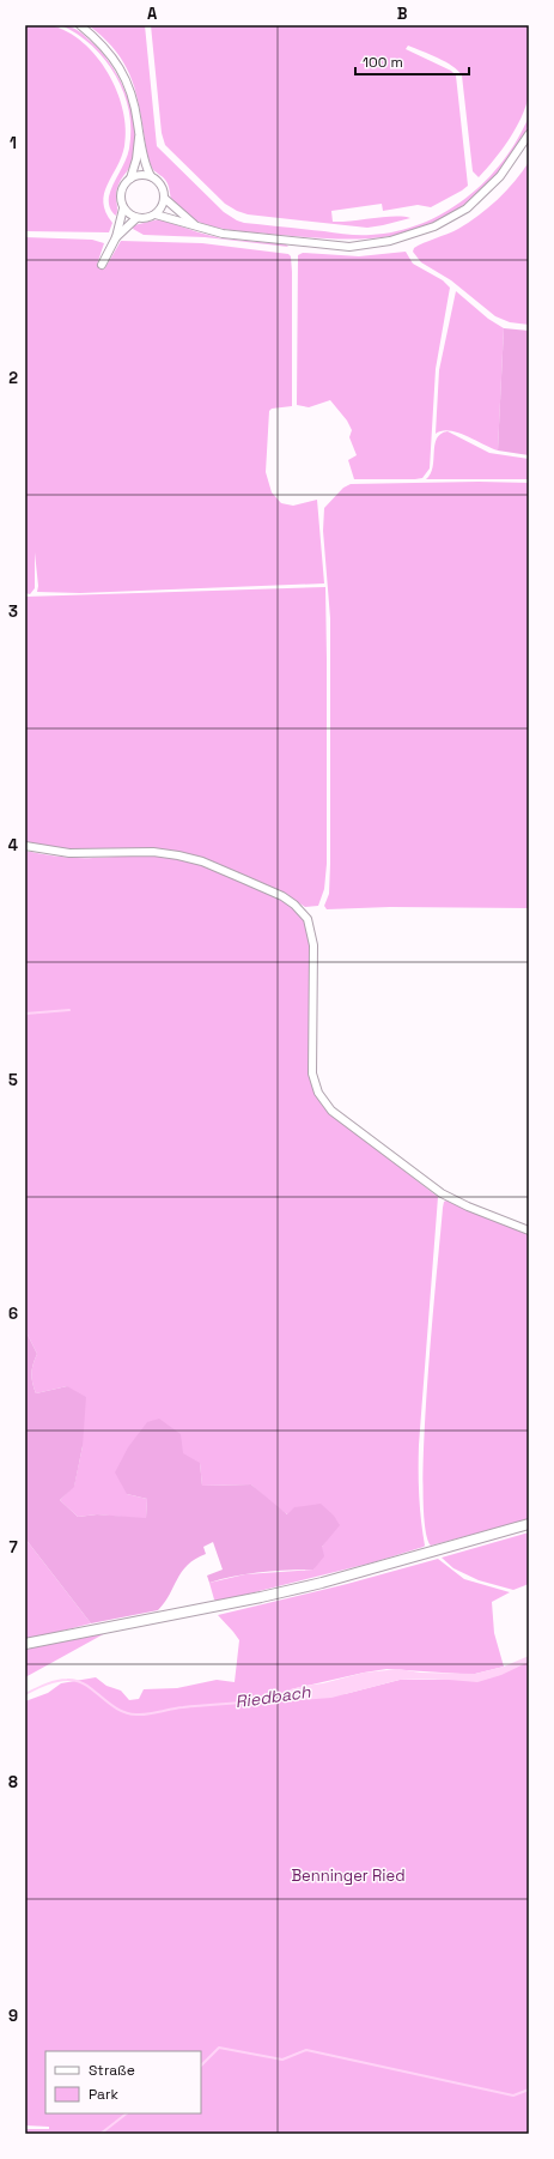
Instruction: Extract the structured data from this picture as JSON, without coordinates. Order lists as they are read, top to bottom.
{
  "water": ["Riedbach"],
  "parks": ["Benninger Ried"],
  "legend": ["Straße", "Park"],
  "scale_bar": "100 m",
  "grid": {
    "columns": ["A", "B"],
    "rows": [
      "1",
      "2",
      "3",
      "4",
      "5",
      "6",
      "7",
      "8",
      "9"
    ]
  }
}
